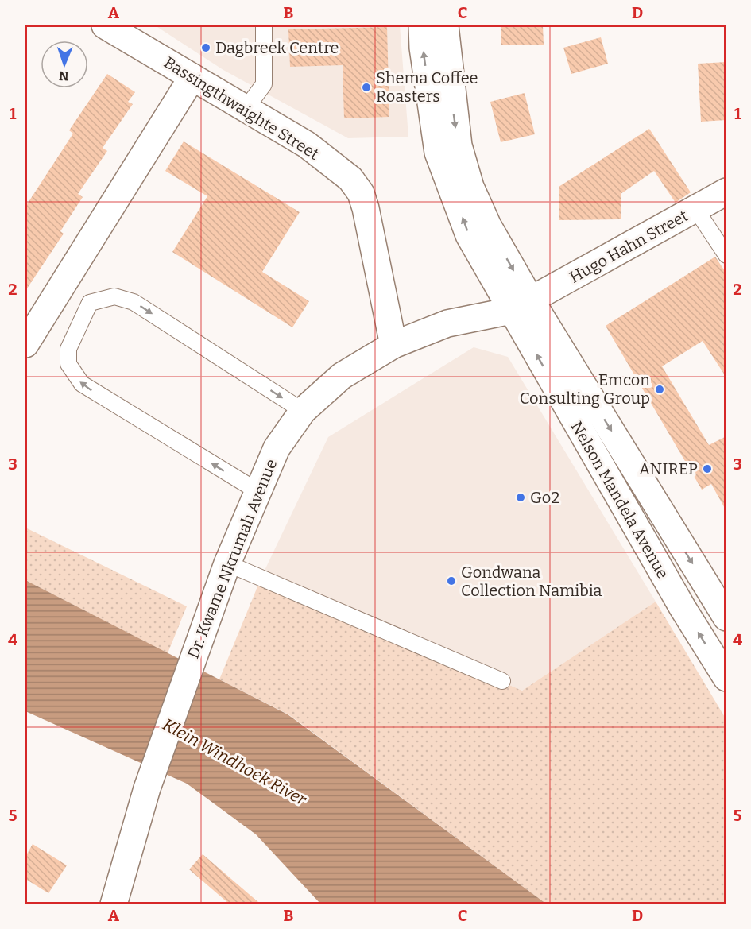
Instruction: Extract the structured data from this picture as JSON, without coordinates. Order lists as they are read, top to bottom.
{
  "streets": {
    "street": [
      "Bassingthwaighte Street",
      "Hugo Hahn Street",
      "Nelson Mandela Avenue",
      "Dr. Kwame Nkrumah Avenue"
    ]
  },
  "crossings": [
    ["Bassingthwaighte Street", "Dr. Kwame Nkrumah Avenue"],
    ["Hugo Hahn Street", "Nelson Mandela Avenue"],
    ["Hugo Hahn Street", "Dr. Kwame Nkrumah Avenue"],
    ["Nelson Mandela Avenue", "Dr. Kwame Nkrumah Avenue"]
  ],
  "water": ["Klein Windhoek River"],
  "places": [
    "Dagbreek Centre",
    "Shema Coffee Roasters",
    "Emcon Consulting Group",
    "ANIREP",
    "Go2",
    "Gondwana Collection Namibia"
  ],
  "north": "bottom",
  "grid": {
    "columns": [
      "A",
      "B",
      "C",
      "D"
    ],
    "rows": [
      "1",
      "2",
      "3",
      "4",
      "5"
    ]
  }
}
